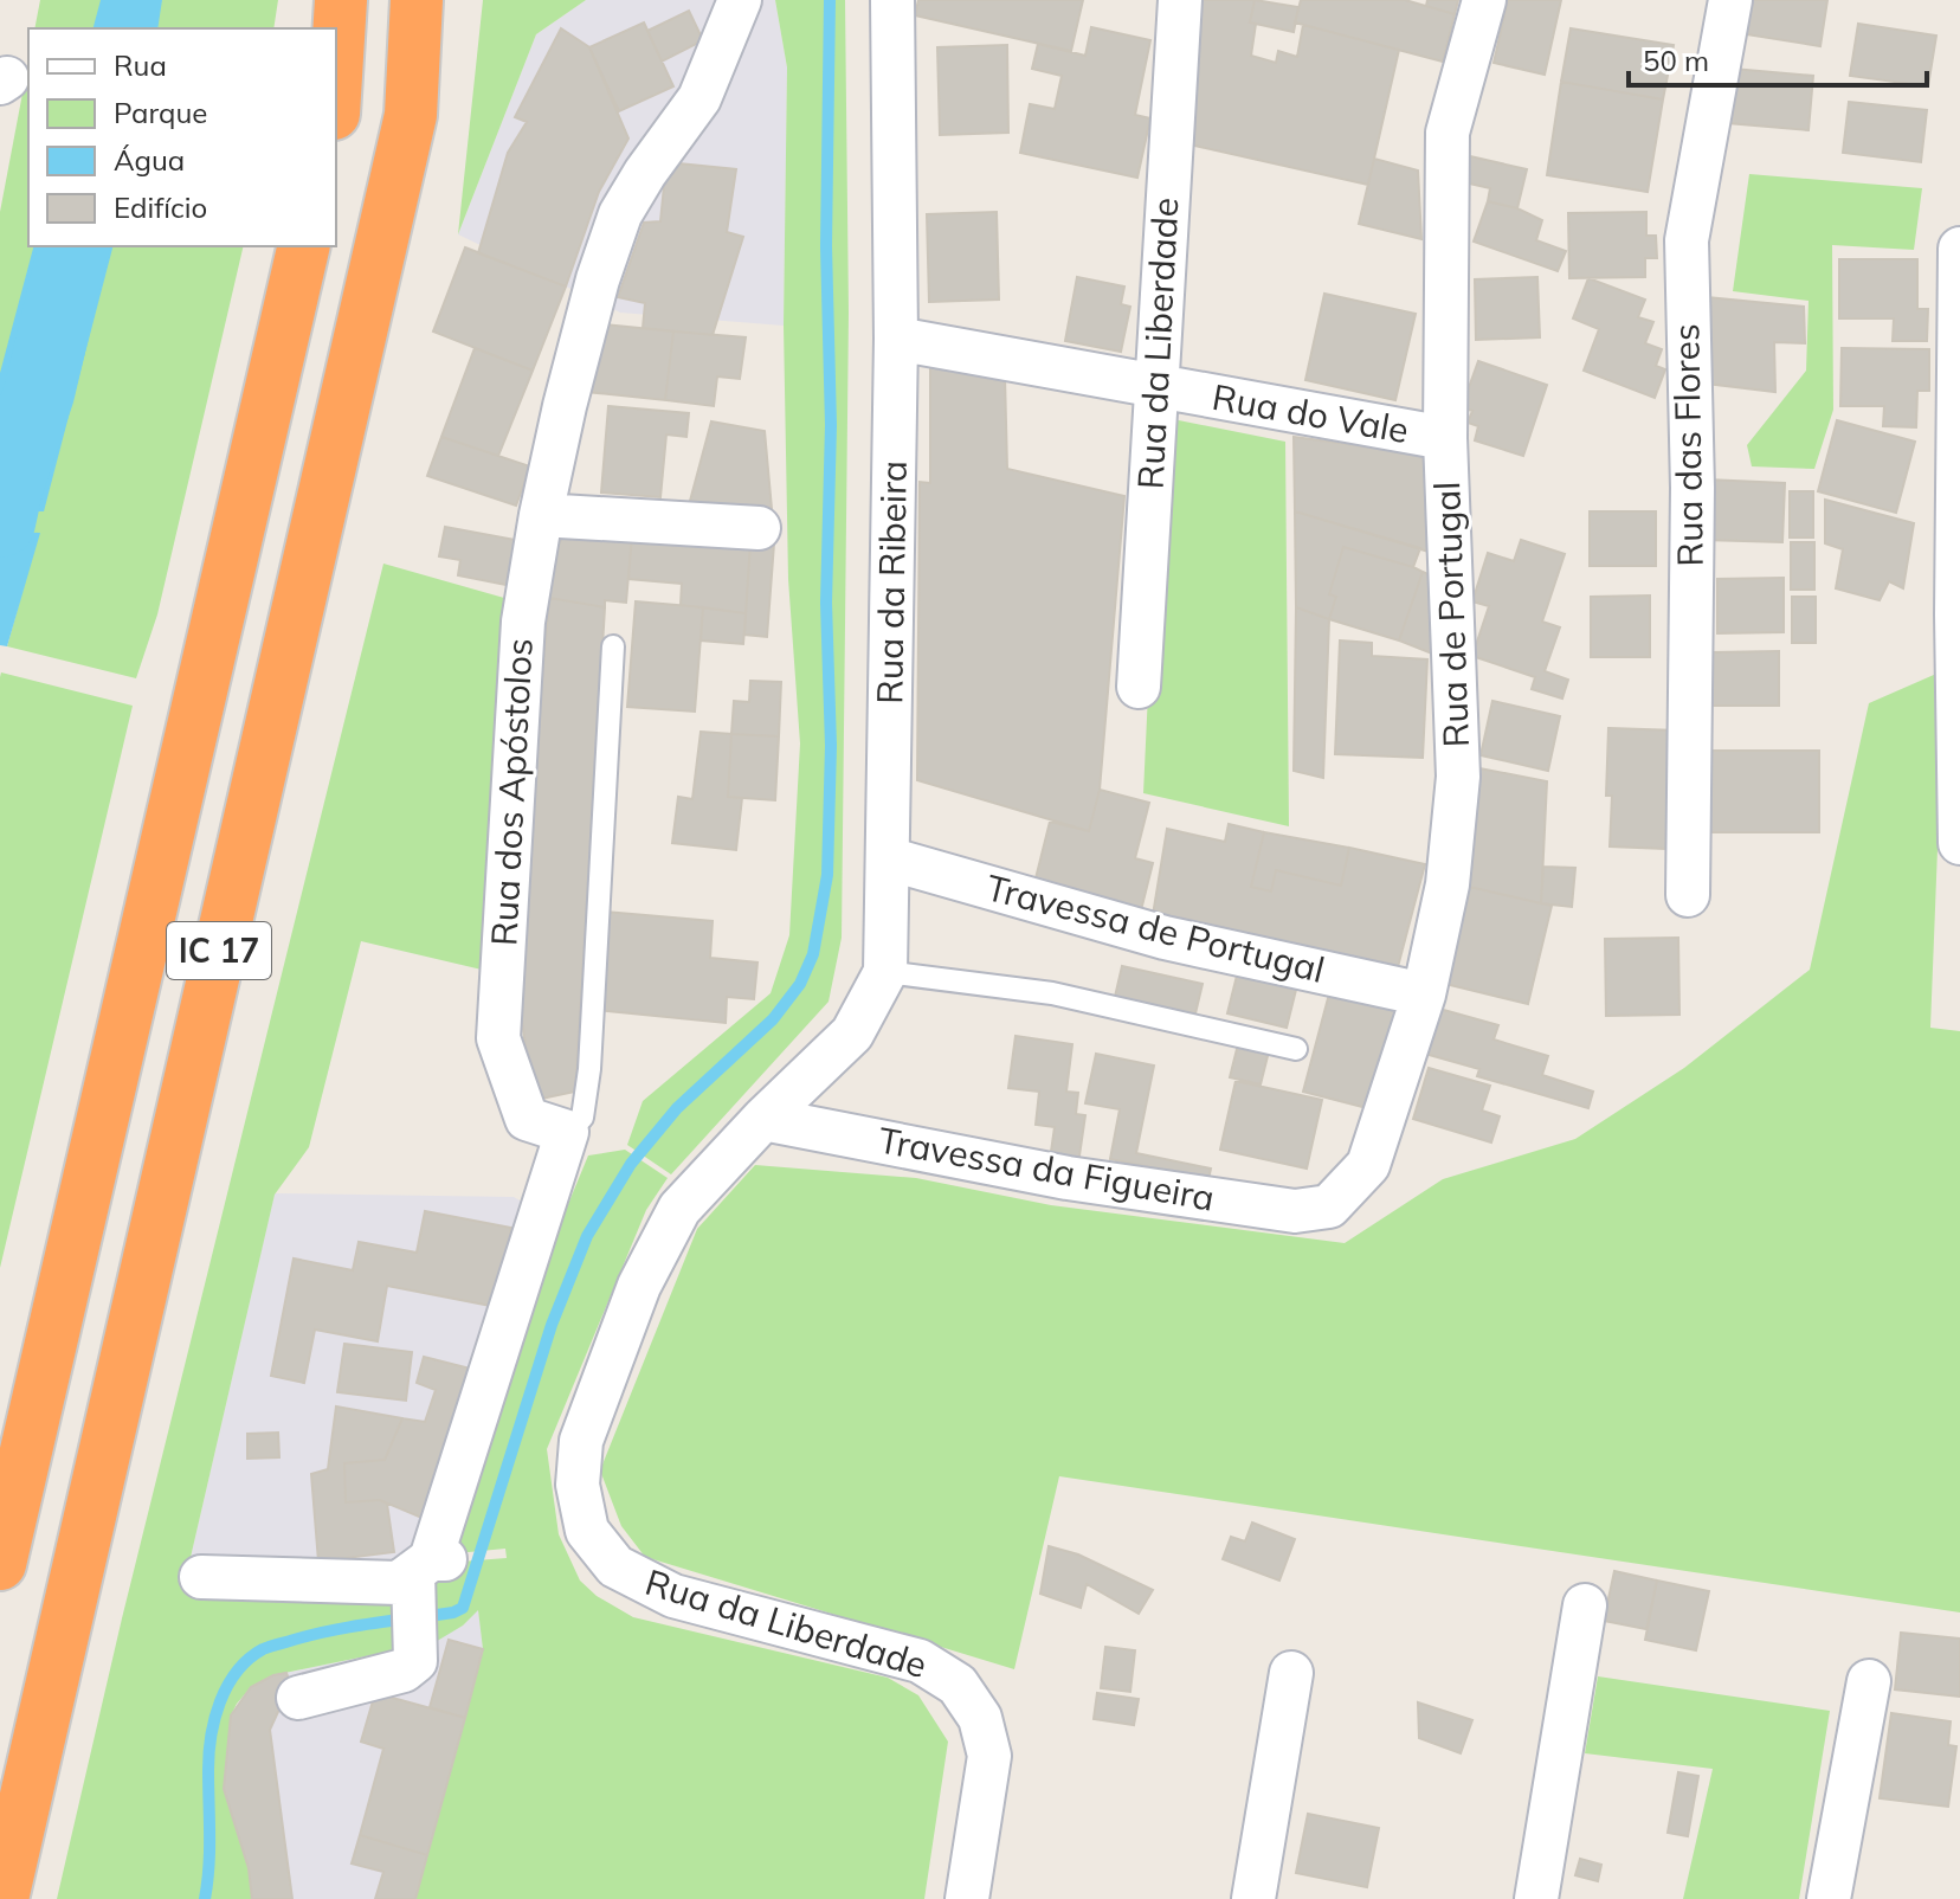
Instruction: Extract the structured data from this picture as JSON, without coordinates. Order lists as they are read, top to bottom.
{
  "streets": {
    "highway": ["IC 17"],
    "street": [
      "Rua da Liberdade",
      "Rua do Vale",
      "Rua das Flores",
      "Rua da Ribeira",
      "Rua de Portugal",
      "Rua dos Apóstolos",
      "Travessa de Portugal",
      "Travessa da Figueira"
    ]
  },
  "crossings": [
    ["Rua da Liberdade", "Rua do Vale"],
    ["Rua da Liberdade", "Rua da Ribeira"],
    ["Rua da Liberdade", "Travessa da Figueira"],
    ["Rua do Vale", "Rua da Ribeira"],
    ["Rua do Vale", "Rua de Portugal"],
    ["Rua da Ribeira", "Travessa de Portugal"],
    ["Rua da Ribeira", "Travessa da Figueira"],
    ["Rua de Portugal", "Travessa de Portugal"],
    ["Rua de Portugal", "Travessa da Figueira"]
  ],
  "legend": [
    "Rua",
    "Parque",
    "Água",
    "Edifício"
  ],
  "scale_bar": "50 m"
}
